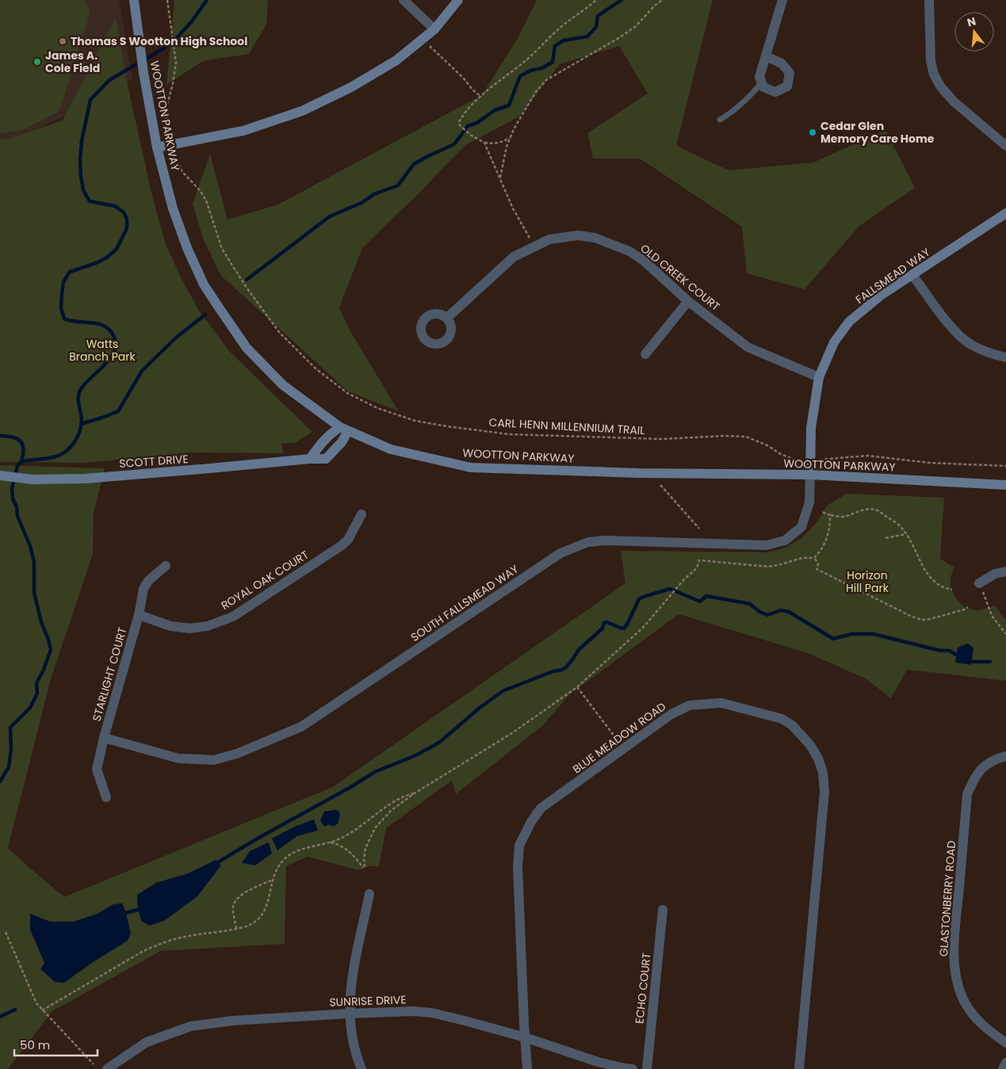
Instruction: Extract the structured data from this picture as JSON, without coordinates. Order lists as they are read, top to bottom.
{
  "streets": {
    "main road": ["WOOTTON PARKWAY", "FALLSMEAD WAY", "SCOTT DRIVE"],
    "street": [
      "OLD CREEK COURT",
      "ROYAL OAK COURT",
      "SOUTH FALLSMEAD WAY",
      "STARLIGHT COURT",
      "BLUE MEADOW ROAD",
      "GLASTONBERRY ROAD",
      "ECHO COURT",
      "SUNRISE DRIVE"
    ],
    "path": ["CARL HENN MILLENNIUM TRAIL"]
  },
  "crossings": [
    ["WOOTTON PARKWAY", "FALLSMEAD WAY"],
    ["WOOTTON PARKWAY", "SCOTT DRIVE"],
    ["WOOTTON PARKWAY", "SOUTH FALLSMEAD WAY"],
    ["FALLSMEAD WAY", "OLD CREEK COURT"],
    ["FALLSMEAD WAY", "CARL HENN MILLENNIUM TRAIL"],
    ["FALLSMEAD WAY", "SOUTH FALLSMEAD WAY"],
    ["ROYAL OAK COURT", "STARLIGHT COURT"],
    ["SOUTH FALLSMEAD WAY", "STARLIGHT COURT"],
    ["BLUE MEADOW ROAD", "SUNRISE DRIVE"]
  ],
  "parks": ["Watts Branch Park", "Horizon Hill Park"],
  "places": ["Thomas S Wootton High School", "James A. Cole Field", "Cedar Glen Memory Care Home"],
  "scale_bar": "50 m",
  "north": "top"
}
